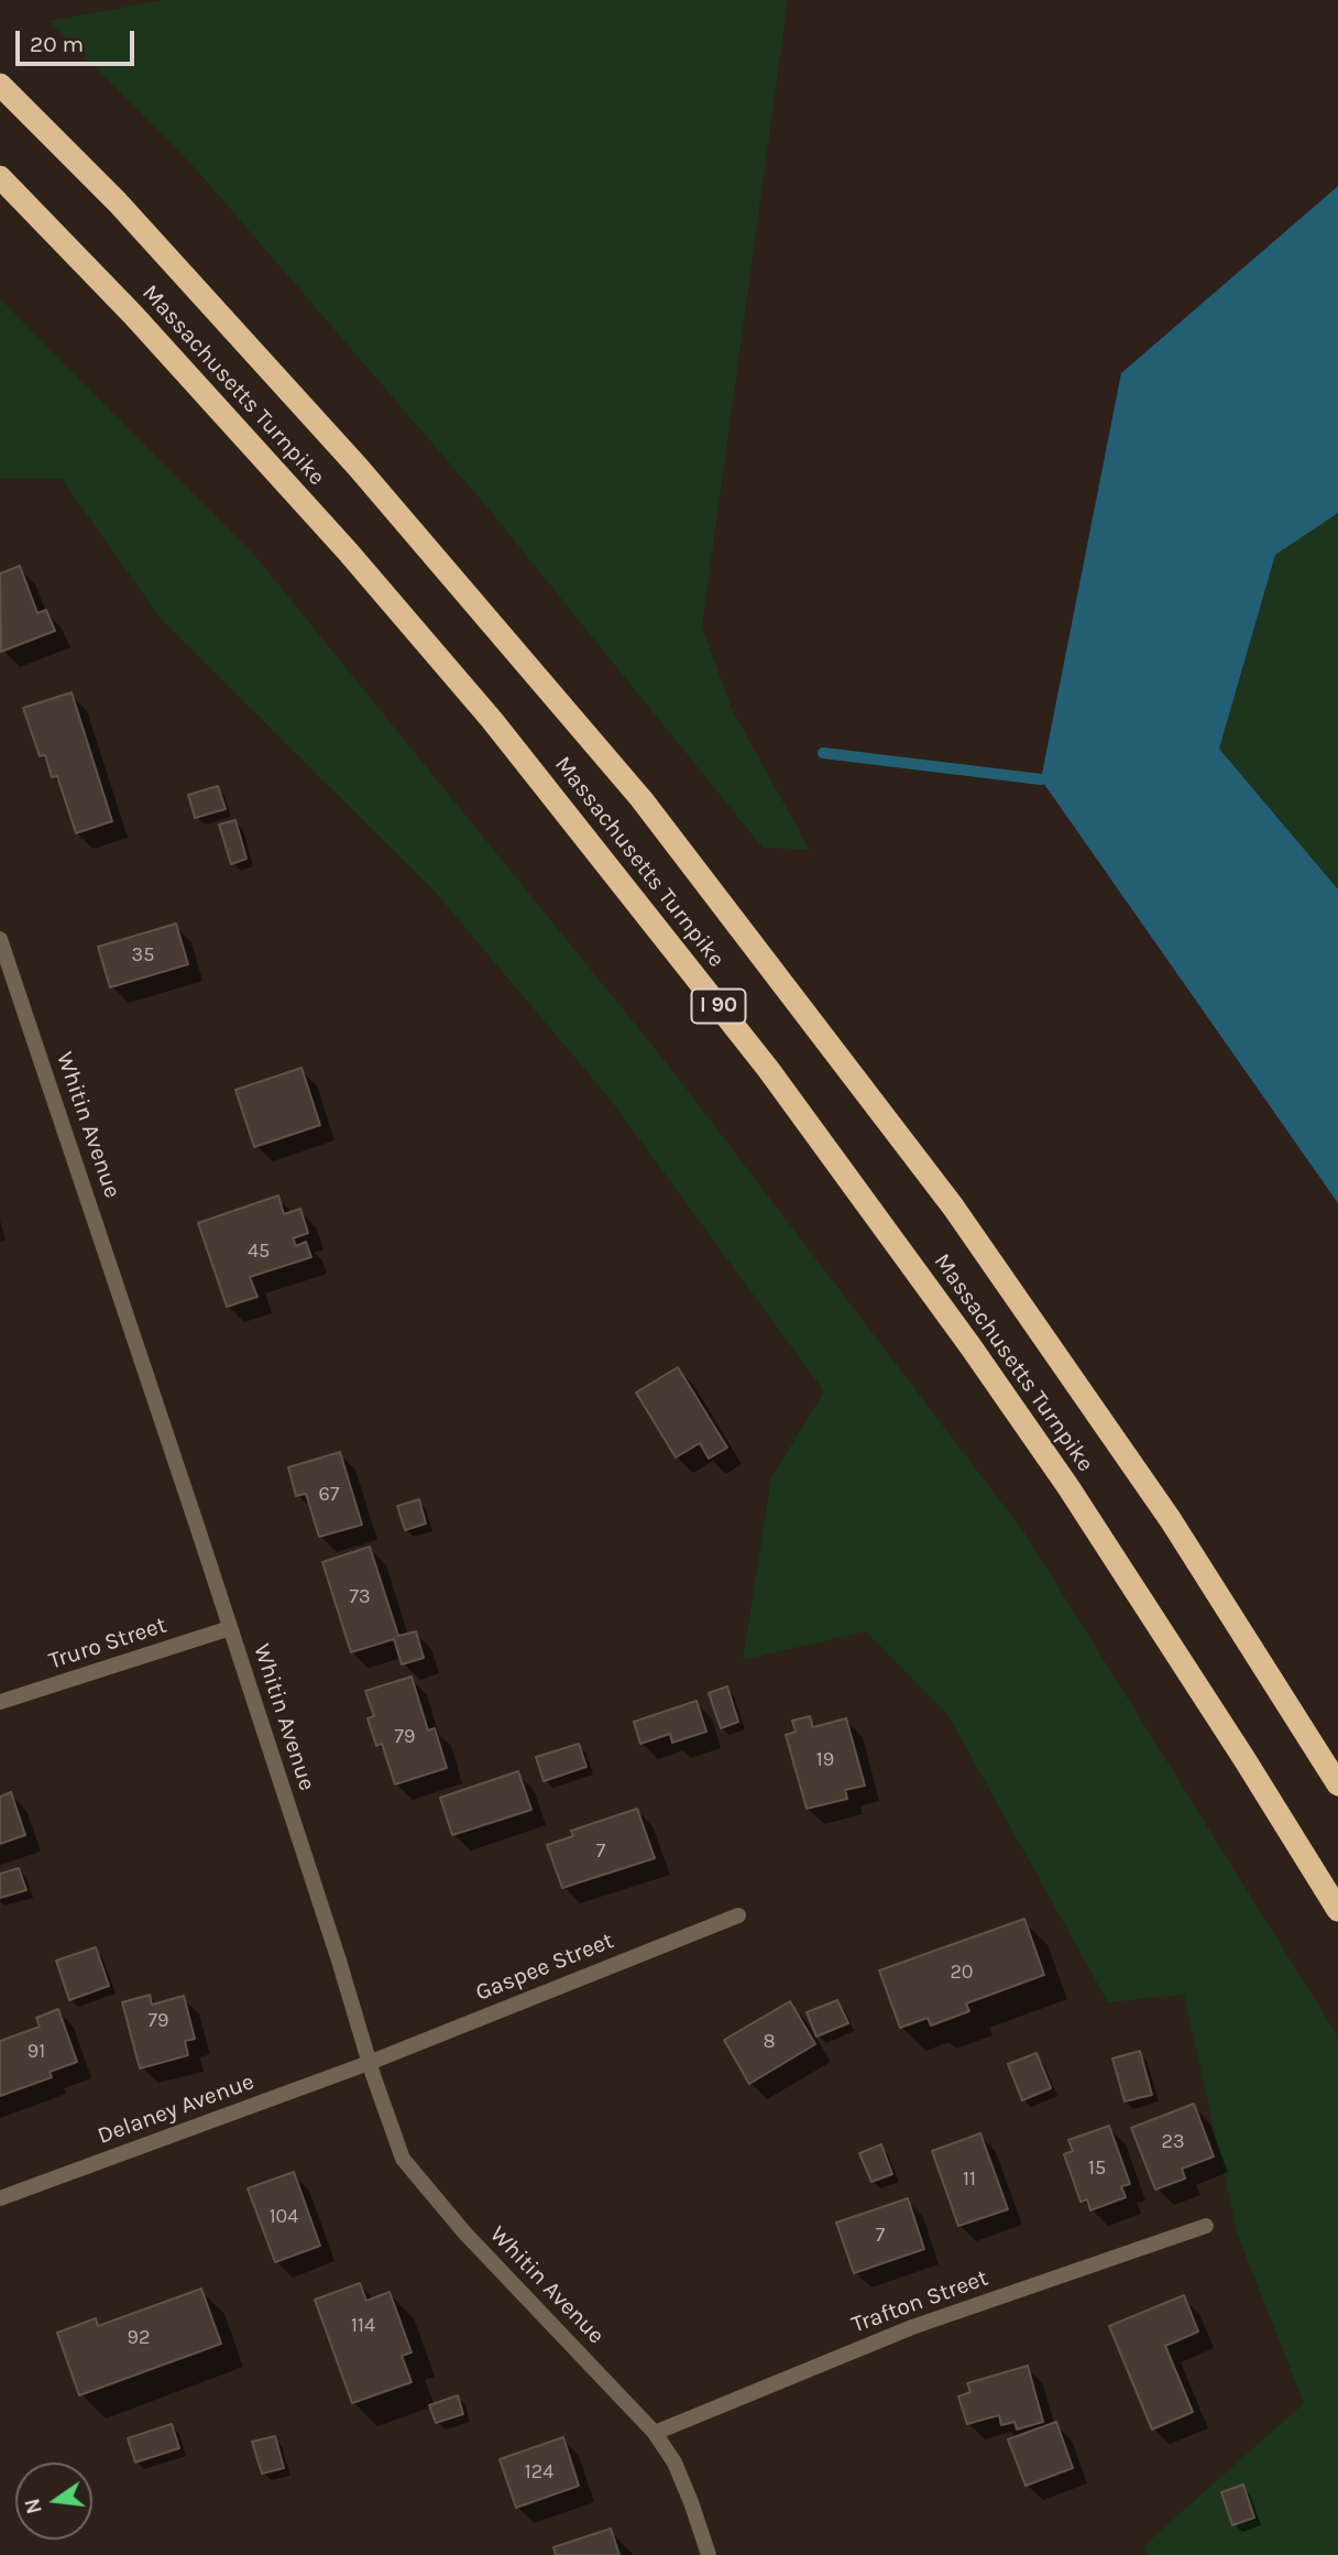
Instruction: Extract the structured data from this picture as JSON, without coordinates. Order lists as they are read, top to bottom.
{
  "streets": {
    "highway": ["Massachusetts Turnpike", "I 90"],
    "street": [
      "Whitin Avenue",
      "Truro Street",
      "Gaspee Street",
      "Delaney Avenue",
      "Trafton Street"
    ]
  },
  "crossings": [
    ["Whitin Avenue", "Truro Street"],
    ["Whitin Avenue", "Gaspee Street"],
    ["Whitin Avenue", "Delaney Avenue"],
    ["Whitin Avenue", "Trafton Street"],
    ["Gaspee Street", "Delaney Avenue"]
  ],
  "house_numbers": [
    "35",
    "45",
    "67",
    "73",
    "79",
    "19",
    "7",
    "20",
    "79",
    "8",
    "91",
    "23",
    "15",
    "11",
    "104",
    "7",
    "114",
    "92",
    "124"
  ],
  "scale_bar": "20 m",
  "north": "left"
}
